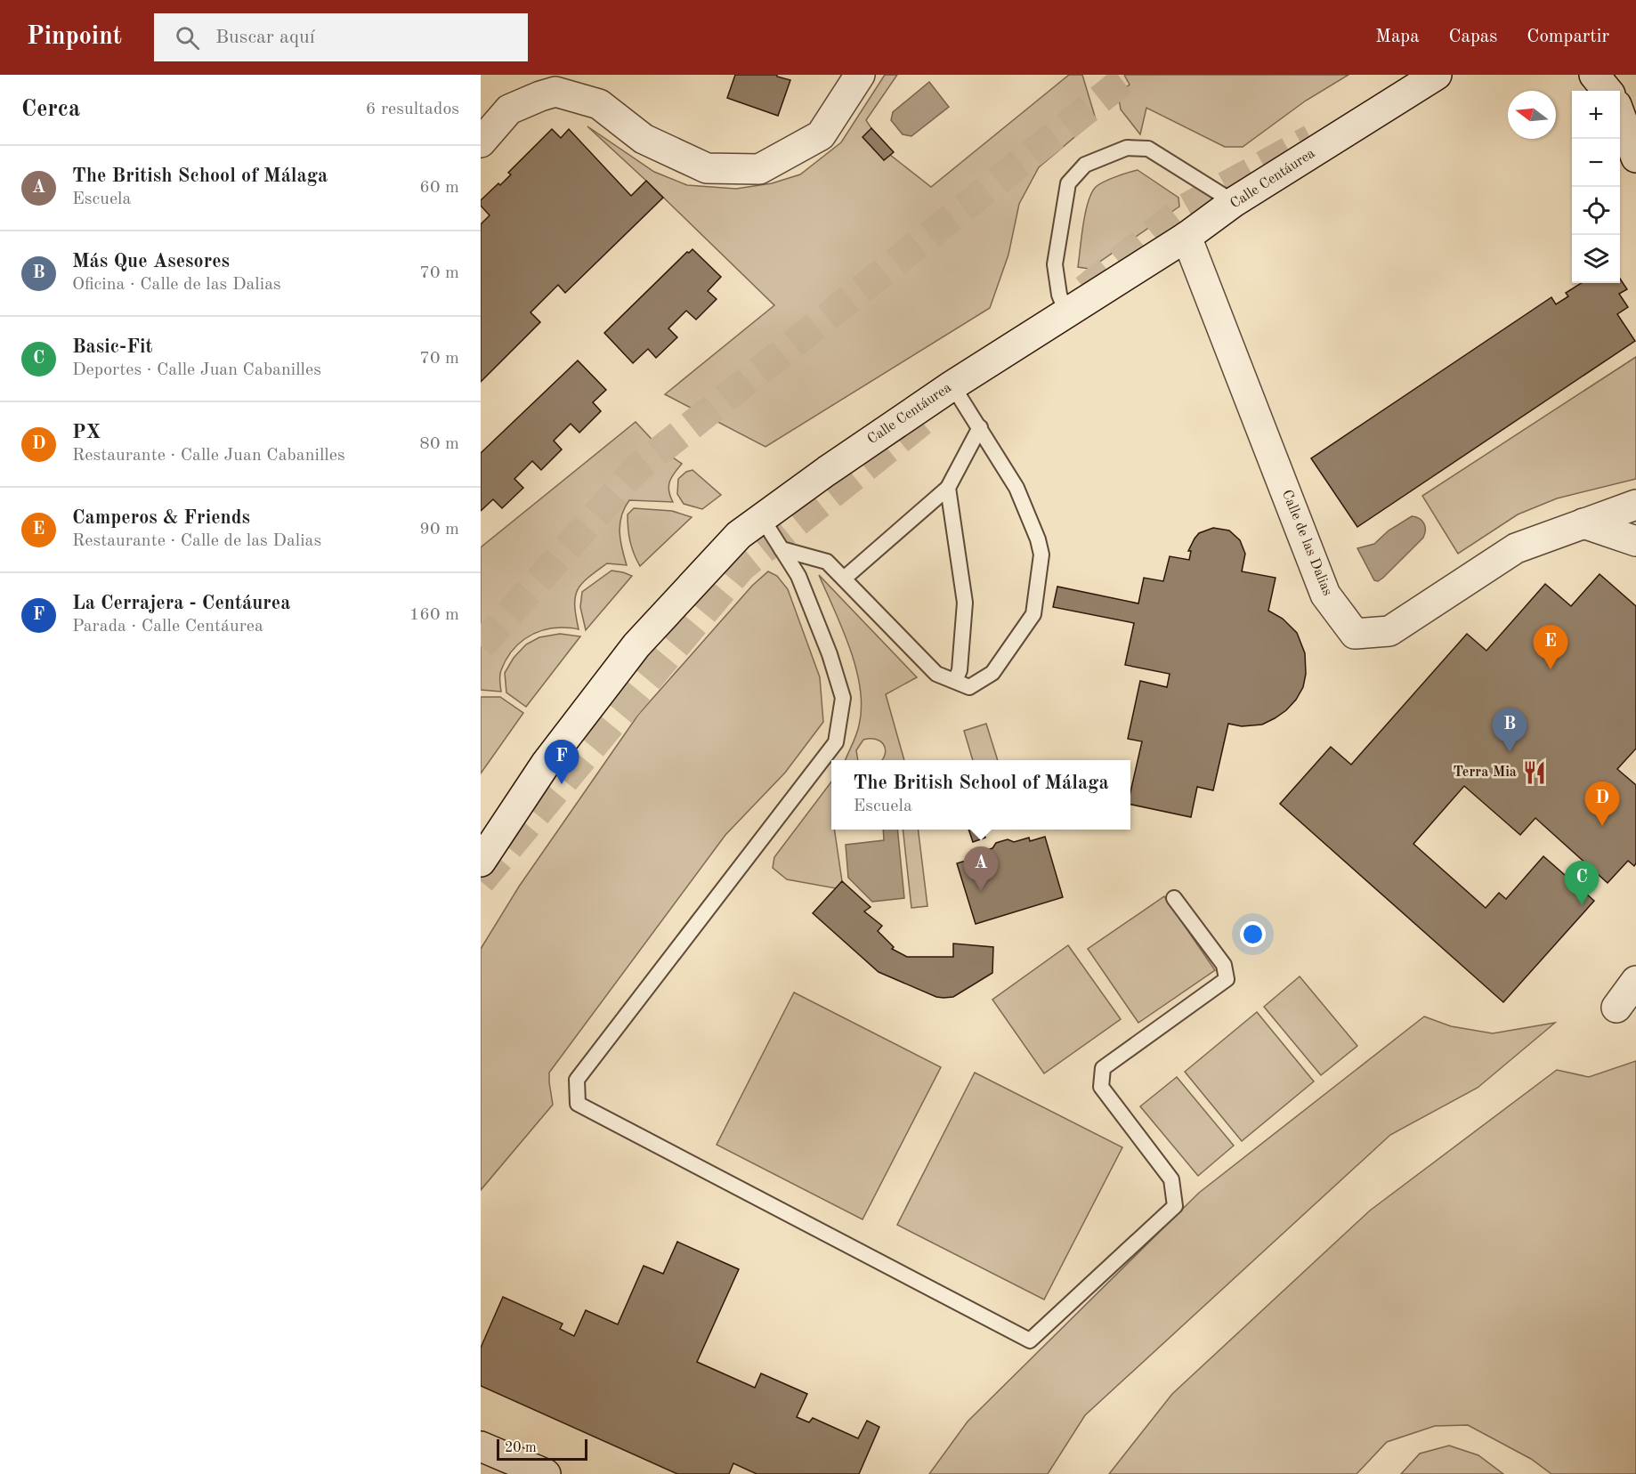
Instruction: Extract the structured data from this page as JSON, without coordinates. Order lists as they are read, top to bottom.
{
  "streets": {
    "street": ["Calle Centáurea", "Calle de las Dalias"]
  },
  "crossings": [
    ["Calle Centáurea", "Calle de las Dalias"]
  ],
  "places": {
    "restaurant": ["Terra Mia"]
  },
  "scale_bar": "20 m",
  "north": "left",
  "page": {
    "header": "Pinpoint",
    "search": "Buscar aquí",
    "nav": ["Mapa", "Capas", "Compartir"],
    "heading": ["Cerca", "6 resultados"],
    "map_buttons": ["+", "−"],
    "list": [
      {
        "mark": "A",
        "name": "The British School of Málaga",
        "note": "Escuela",
        "value": "60 m"
      },
      {
        "mark": "B",
        "name": "Más Que Asesores",
        "note": "Oficina · Calle de las Dalias",
        "value": "70 m"
      },
      {
        "mark": "C",
        "name": "Basic-Fit",
        "note": "Deportes · Calle Juan Cabanilles",
        "value": "70 m"
      },
      {
        "mark": "D",
        "name": "PX",
        "note": "Restaurante · Calle Juan Cabanilles",
        "value": "80 m"
      },
      {
        "mark": "E",
        "name": "Camperos & Friends",
        "note": "Restaurante · Calle de las Dalias",
        "value": "90 m"
      },
      {
        "mark": "F",
        "name": "La Cerrajera - Centáurea",
        "note": "Parada · Calle Centáurea",
        "value": "160 m"
      }
    ],
    "pins": [
      "E",
      "B",
      "F",
      "D",
      "A",
      "C"
    ],
    "popup": ["The British School of Málaga", "Escuela"],
    "scale": "20 m"
  }
}
